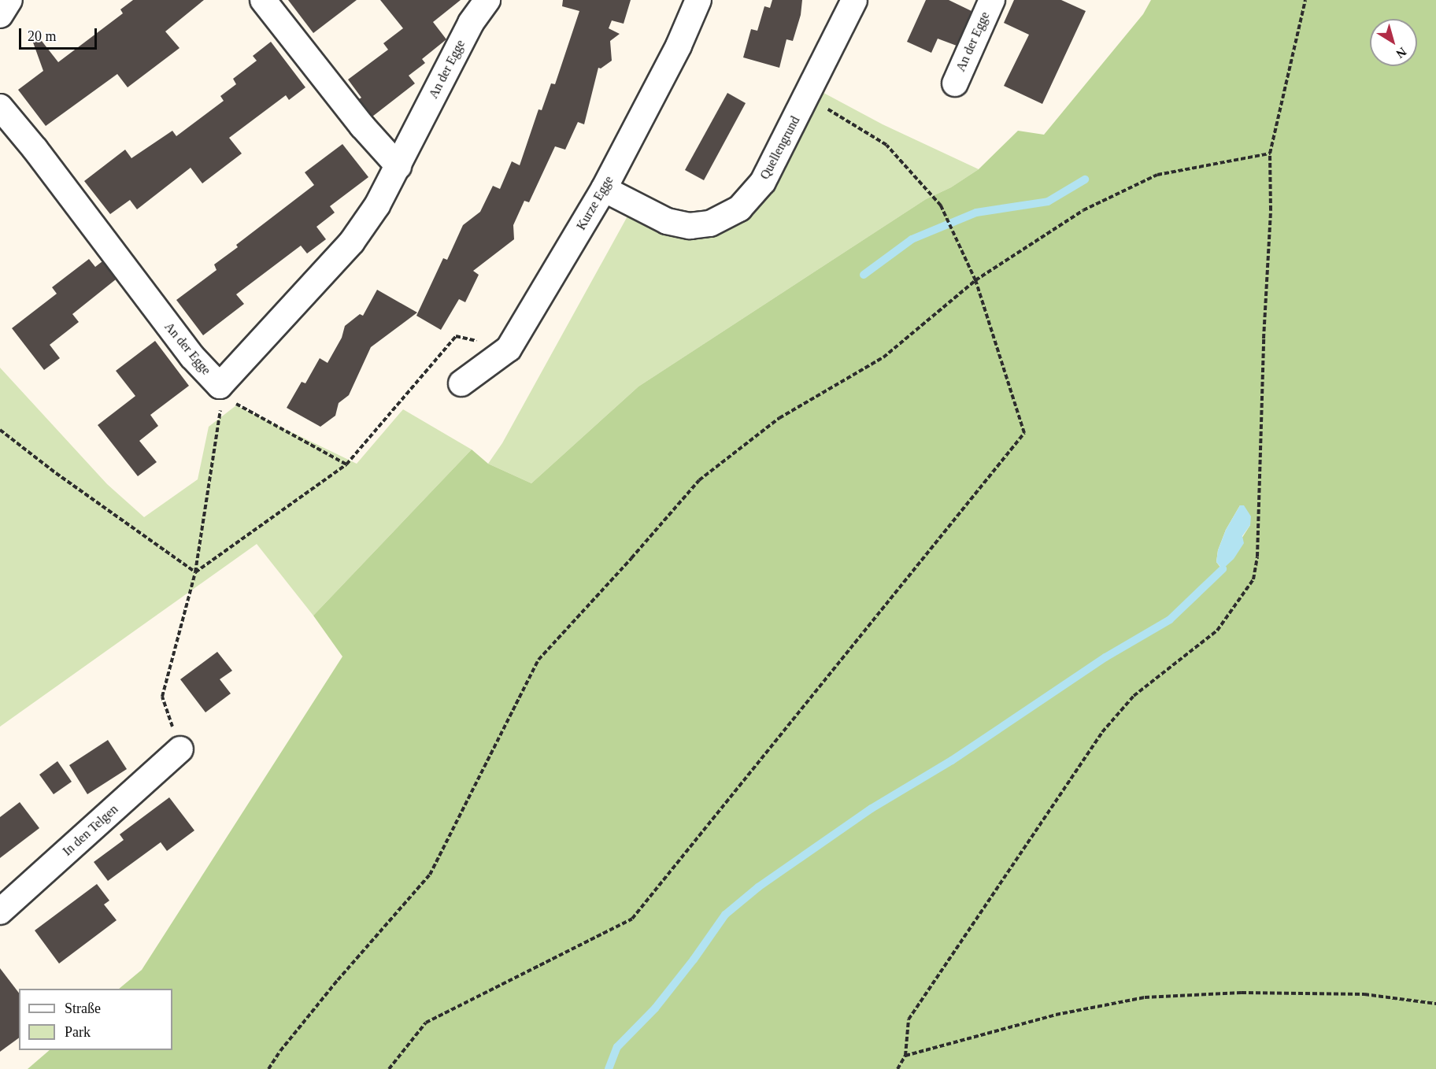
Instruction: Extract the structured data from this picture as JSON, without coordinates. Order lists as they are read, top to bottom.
{
  "streets": {
    "street": [
      "An der Egge",
      "Quellengrund",
      "Kurze Egge",
      "In den Telgen"
    ]
  },
  "crossings": [
    ["Quellengrund", "Kurze Egge"]
  ],
  "legend": ["Straße", "Park"],
  "scale_bar": "20 m",
  "north": "bottom right"
}
